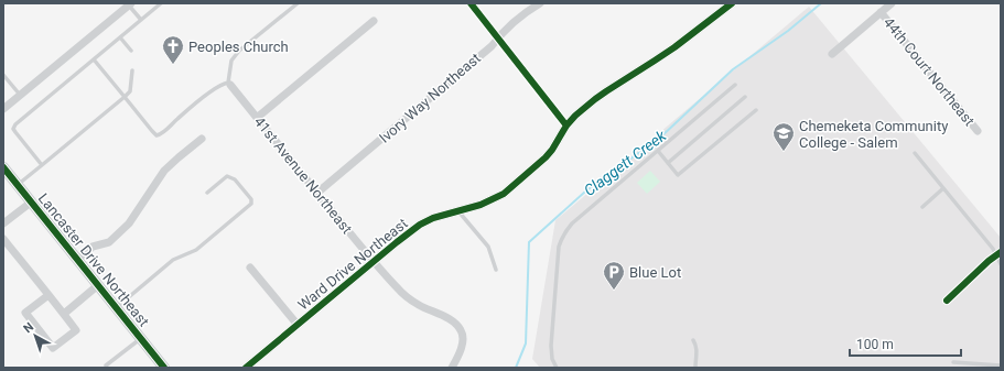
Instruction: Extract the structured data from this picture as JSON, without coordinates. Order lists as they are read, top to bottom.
{
  "streets": {
    "main road": ["Lancaster Drive Northeast"],
    "street": [
      "44th Court Northeast",
      "Ivory Way Northeast",
      "41st Avenue Northeast",
      "Ward Drive Northeast"
    ]
  },
  "crossings": [
    ["Ivory Way Northeast", "41st Avenue Northeast"],
    ["41st Avenue Northeast", "Ward Drive Northeast"]
  ],
  "water": ["Claggett Creek"],
  "places": {
    "church": ["Peoples Church"],
    "school or university": ["Chemeketa Community College - Salem"],
    "parking": ["Blue Lot"]
  },
  "scale_bar": "100 m",
  "north": "top left"
}
